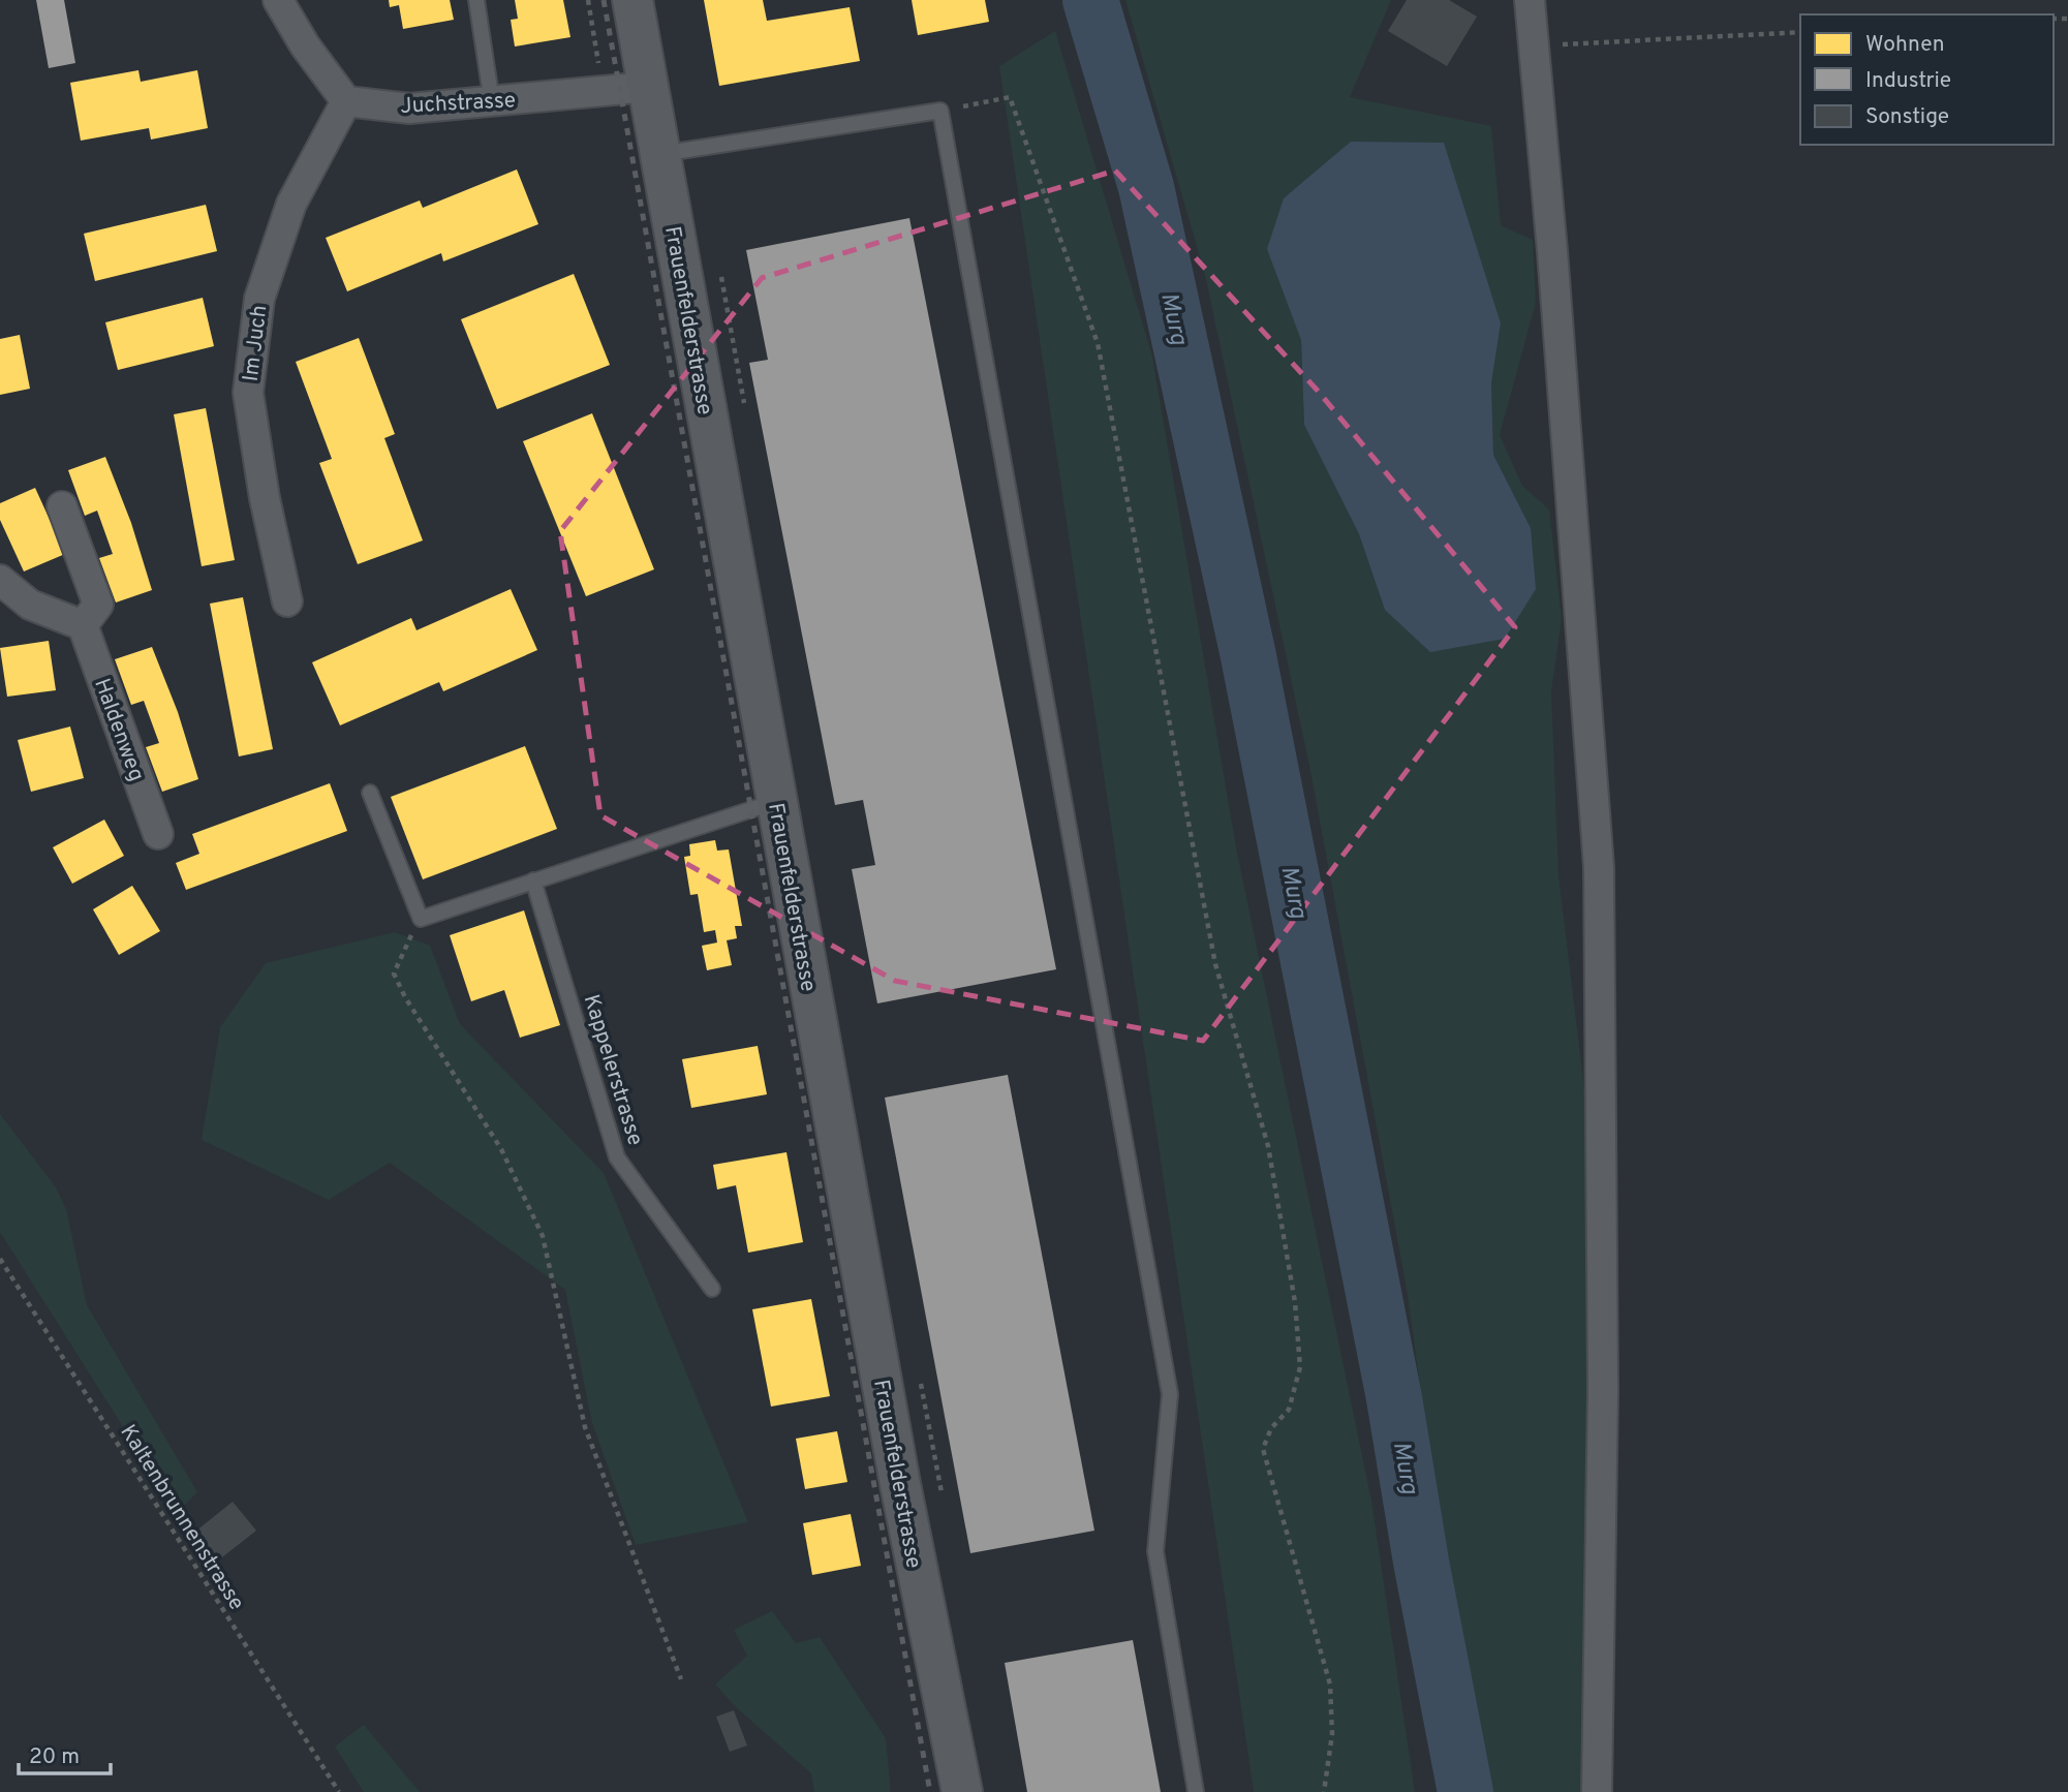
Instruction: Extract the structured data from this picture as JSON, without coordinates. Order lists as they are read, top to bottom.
{
  "streets": {
    "main road": ["Frauenfelderstrasse"],
    "street": ["Juchstrasse", "Im Juch", "Haldenweg"],
    "lane": ["Kappelerstrasse"],
    "path": ["Kaltenbrunnenstrasse"]
  },
  "crossings": [
    ["Juchstrasse", "Frauenfelderstrasse"],
    ["Juchstrasse", "Im Juch"]
  ],
  "water": ["Murg"],
  "legend": ["Wohnen", "Industrie", "Sonstige"],
  "scale_bar": "20 m"
}
